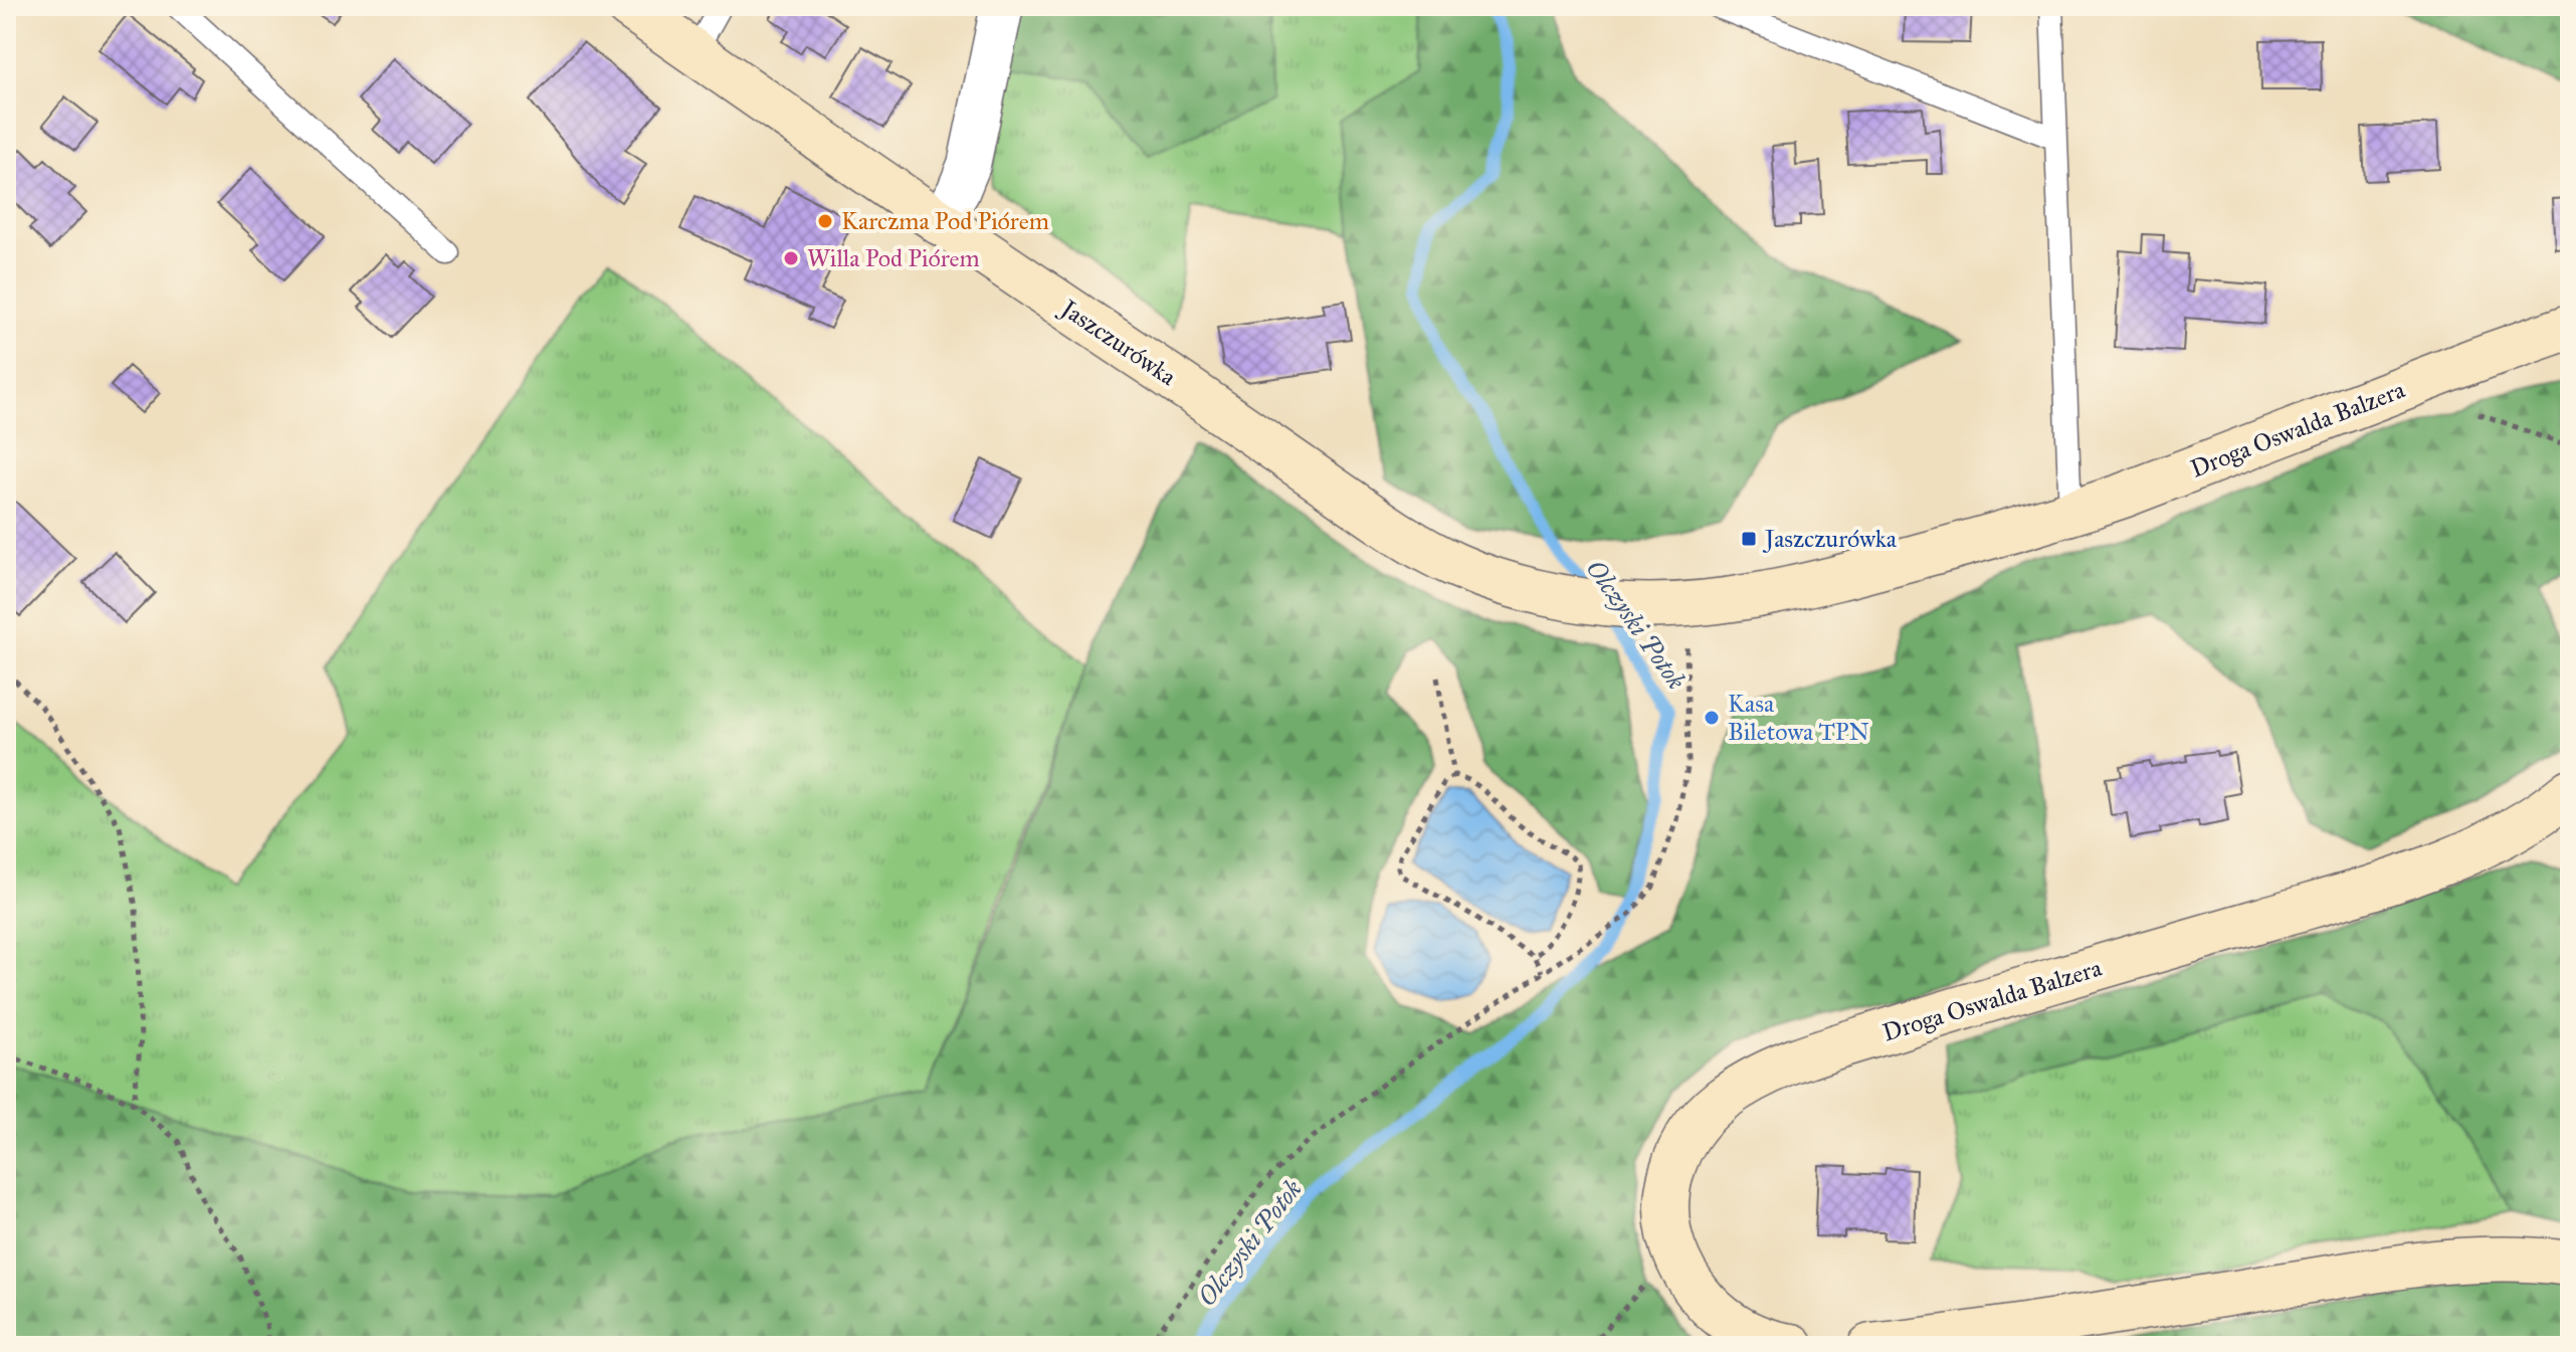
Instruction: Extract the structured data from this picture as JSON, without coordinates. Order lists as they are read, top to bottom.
{
  "streets": {
    "street": ["Jaszczurówka", "Droga Oswalda Balzera"]
  },
  "crossings": [
    ["Jaszczurówka", "Droga Oswalda Balzera"]
  ],
  "water": ["Olczyski Potok"],
  "places": {
    "other": ["Karczma Pod Piórem", "Willa Pod Piórem", "Kasa Biletowa TPN"],
    "transit": ["Jaszczurówka"]
  }
}
